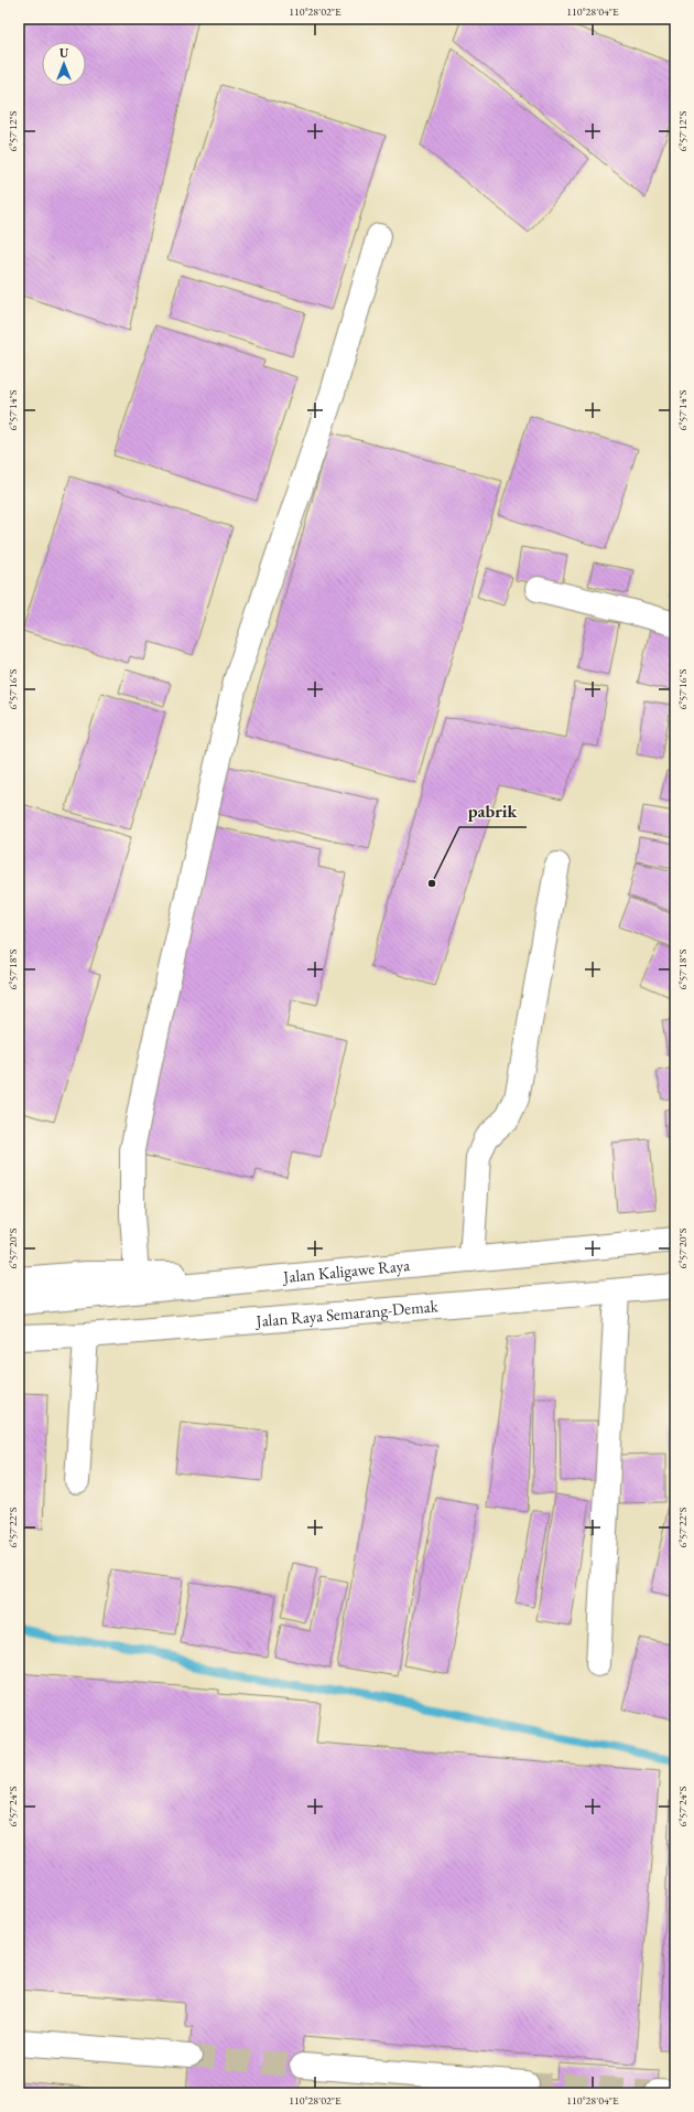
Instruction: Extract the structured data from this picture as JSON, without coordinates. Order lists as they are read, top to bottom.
{
  "streets": {
    "main road": ["Jalan Kaligawe Raya", "Jalan Raya Semarang-Demak"]
  },
  "places": ["pabrik"],
  "north": "top",
  "coordinates": [
    "110°28'02\"E",
    "110°28'04\"E",
    "6°57'12\"S",
    "6°57'14\"S",
    "6°57'16\"S",
    "6°57'18\"S",
    "6°57'20\"S",
    "6°57'22\"S",
    "6°57'24\"S"
  ]
}
